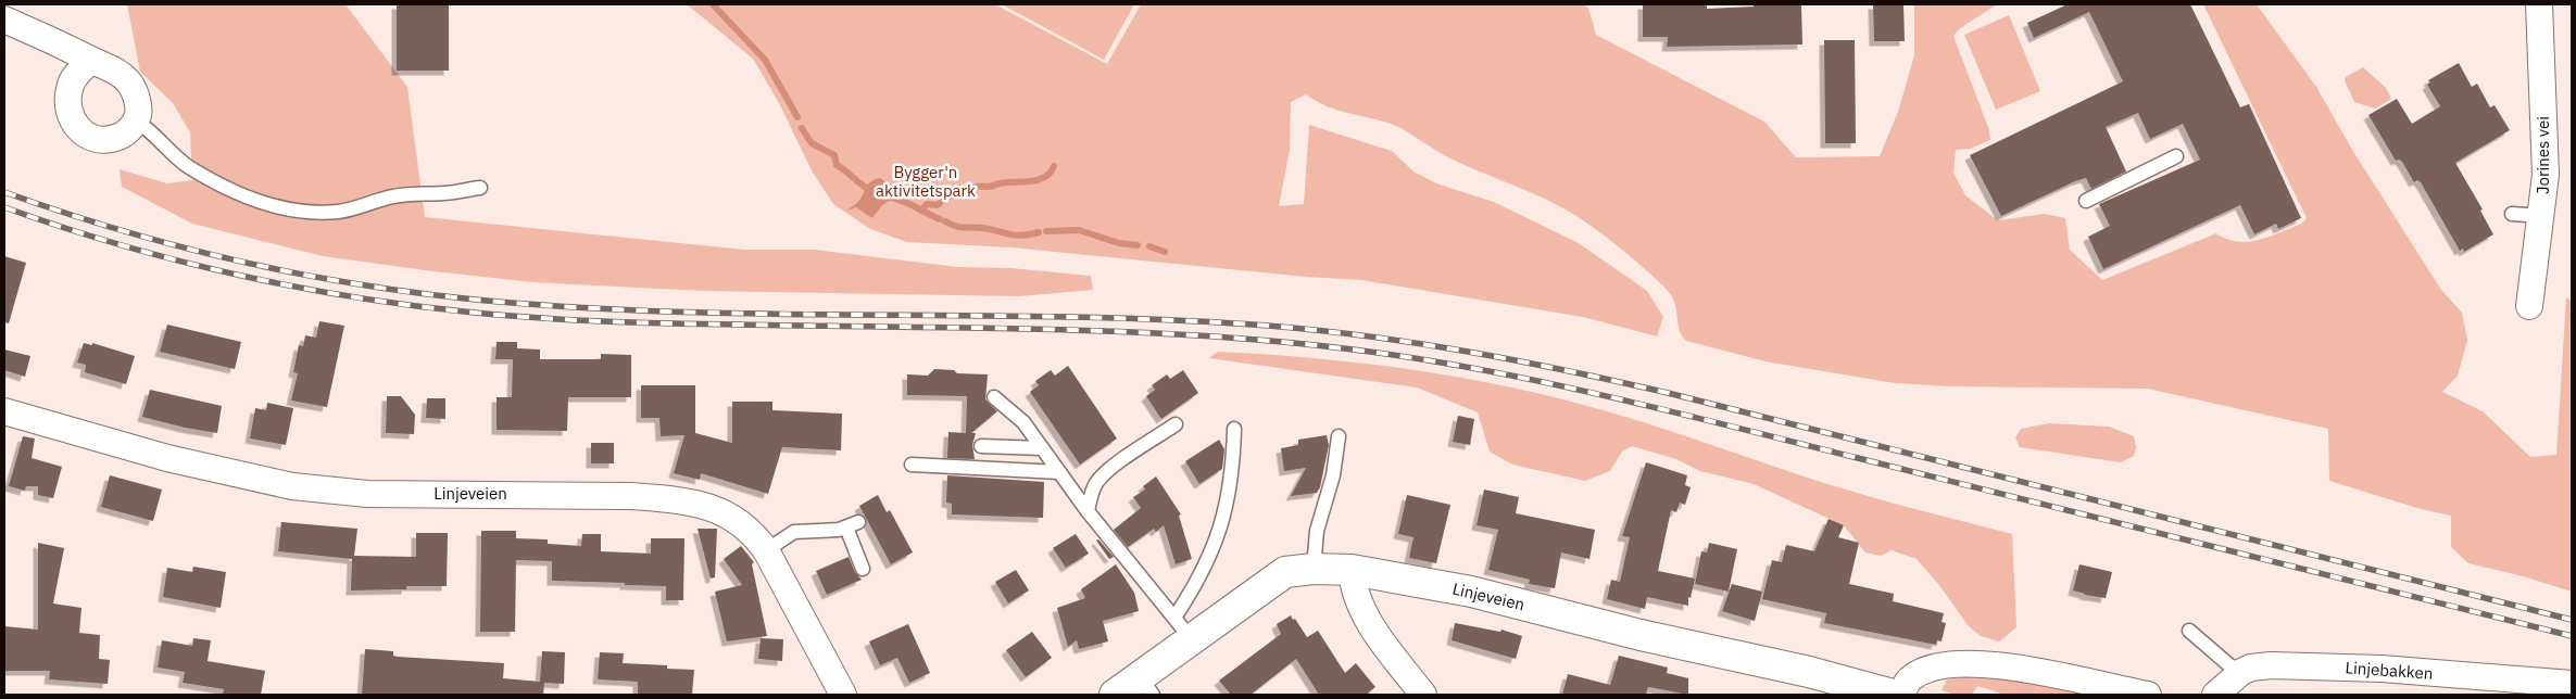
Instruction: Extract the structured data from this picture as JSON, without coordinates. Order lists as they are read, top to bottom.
{
  "streets": {
    "street": ["Jorines vei", "Linjeveien", "Linjebakken"]
  },
  "parks": ["Bygger'n aktivitetspark"]
}
